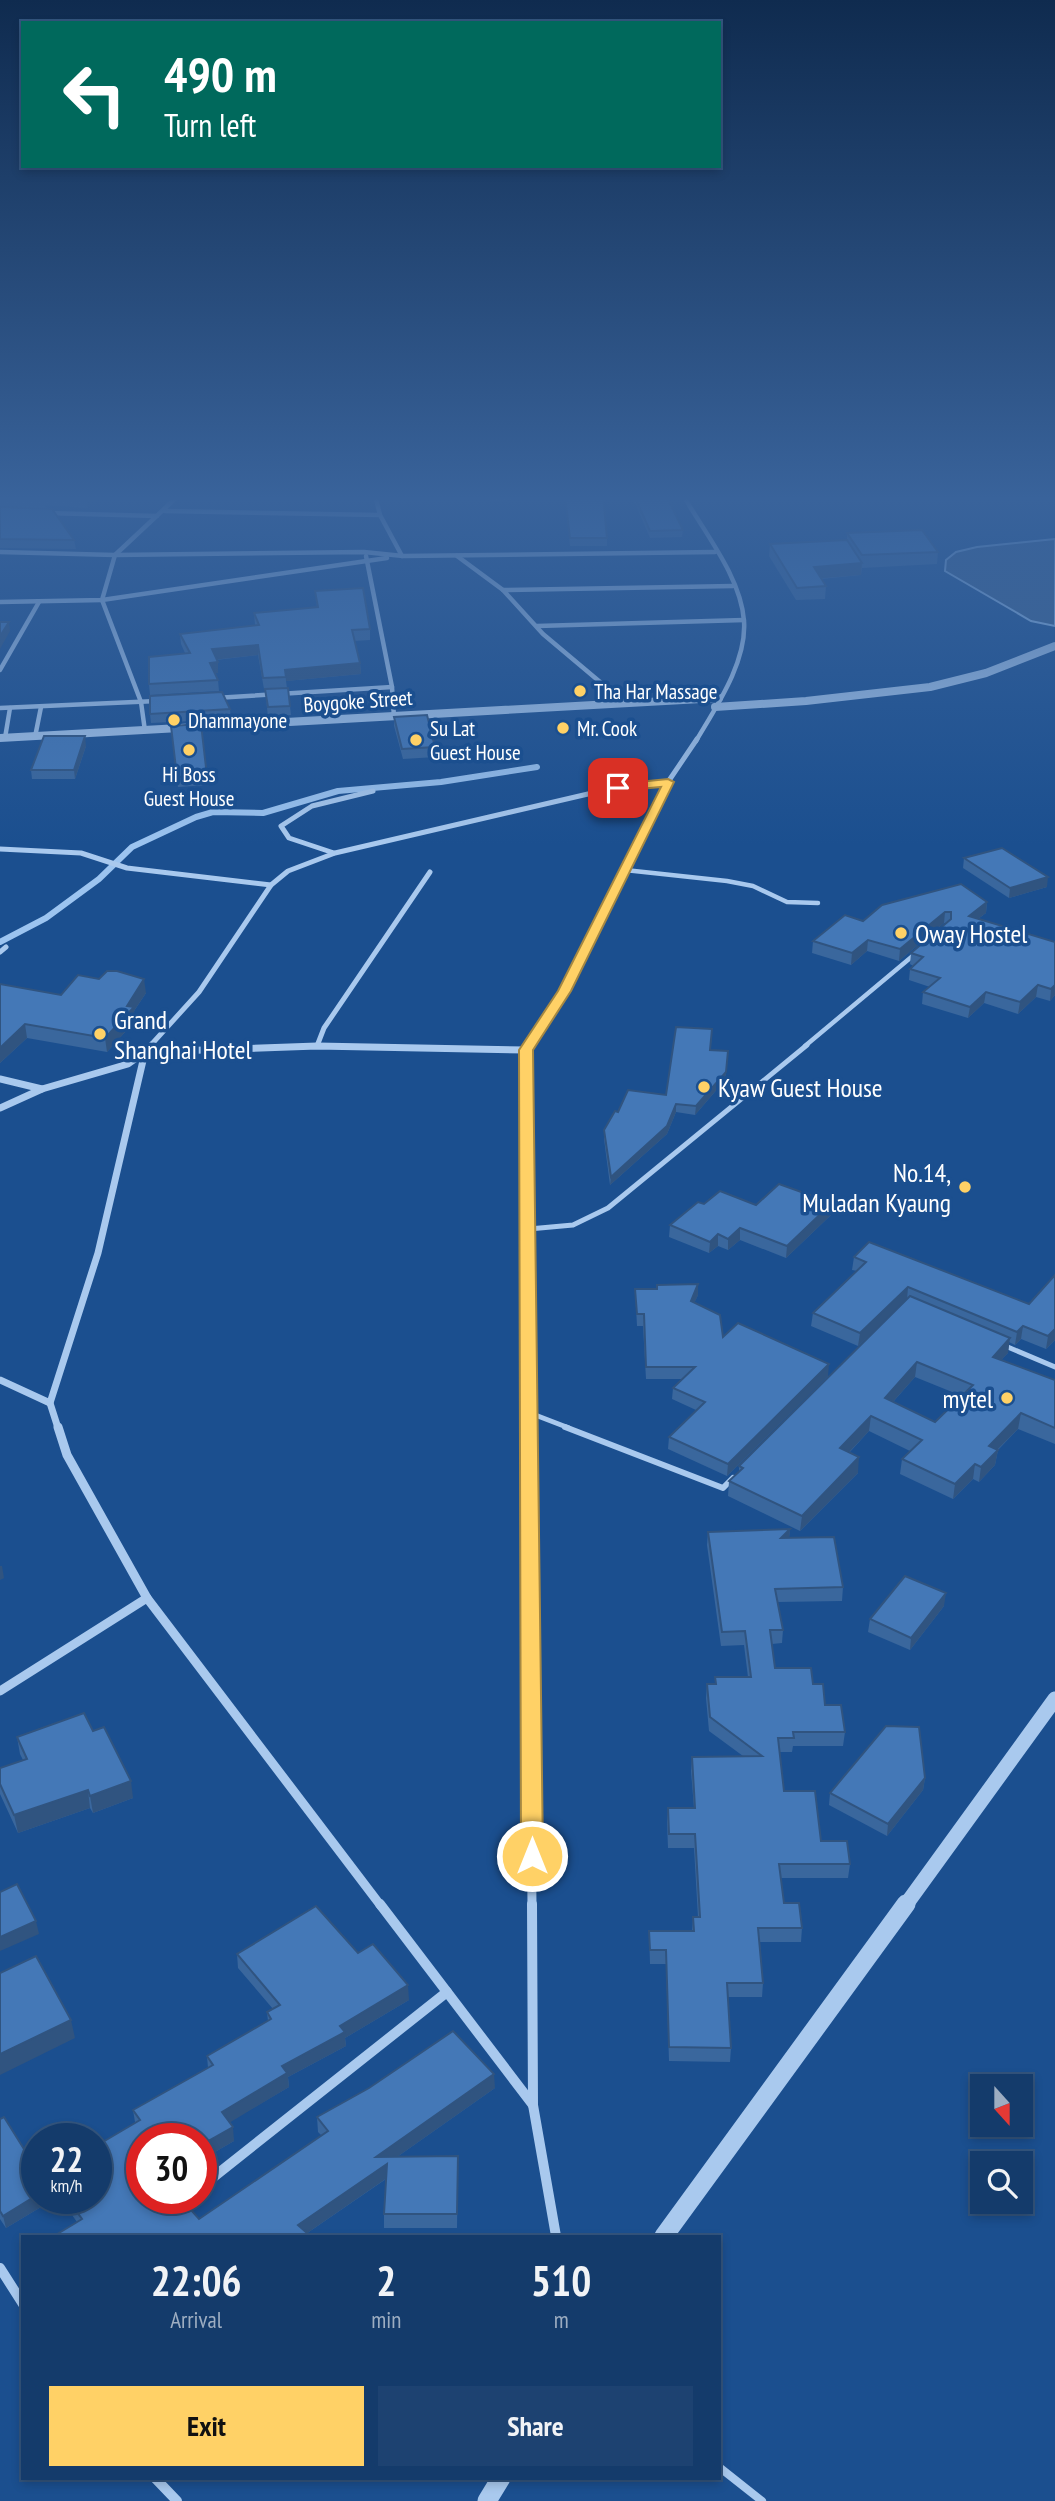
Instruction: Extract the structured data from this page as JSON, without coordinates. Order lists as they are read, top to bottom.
{
  "streets": {
    "street": ["Boygoke Street"]
  },
  "places": [
    "Tha Har Massage",
    "Dhammayone",
    "Mr. Cook",
    "Su Lat Guest House",
    "Hi Boss Guest House",
    "Oway Hostel",
    "Grand Shanghai Hotel",
    "Kyaw Guest House",
    "No.14, Muladan Kyaung",
    "mytel"
  ],
  "north": "bottom",
  "page": {
    "turn": ["490 m", "Turn left"],
    "speed": "22 km/h",
    "limit": "30",
    "eta": [
      "22:06",
      "Arrival",
      "2",
      "min",
      "510",
      "m"
    ],
    "buttons": ["Exit", "Share"]
  }
}
